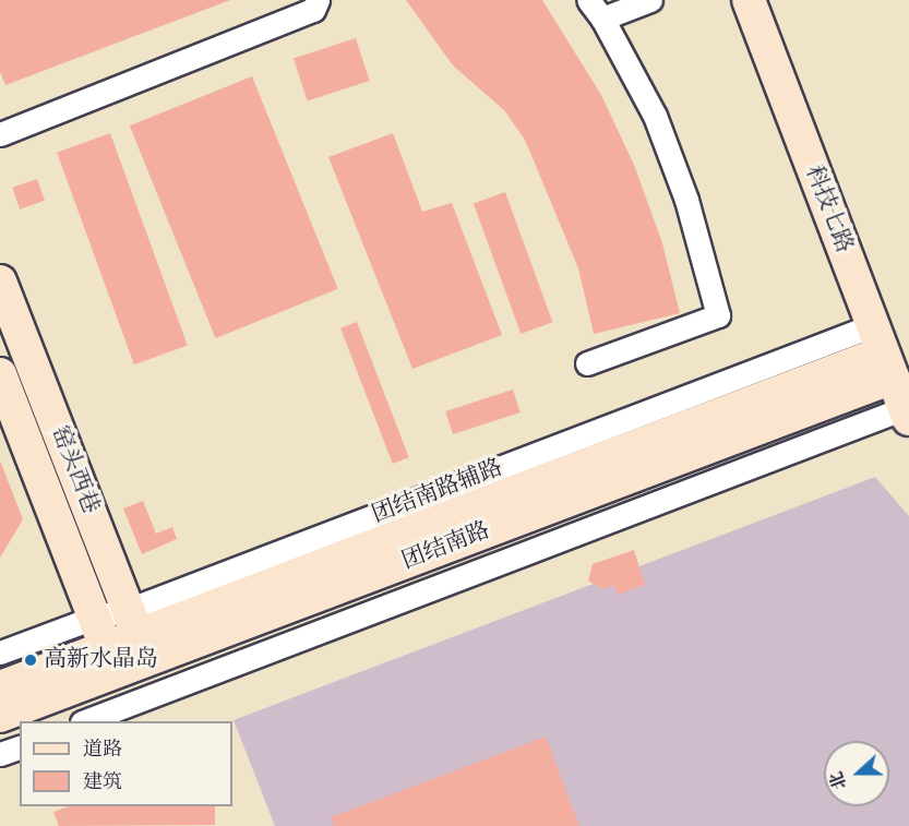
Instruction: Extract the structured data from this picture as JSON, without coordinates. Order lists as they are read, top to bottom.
{
  "streets": {
    "main road": ["科技七路", "窑头西巷", "团结南路"]
  },
  "crossings": [
    ["科技七路", "团结南路"],
    ["窑头西巷", "团结南路"]
  ],
  "places": ["高新水晶岛"],
  "legend": ["道路", "建筑"],
  "north": "left"
}
